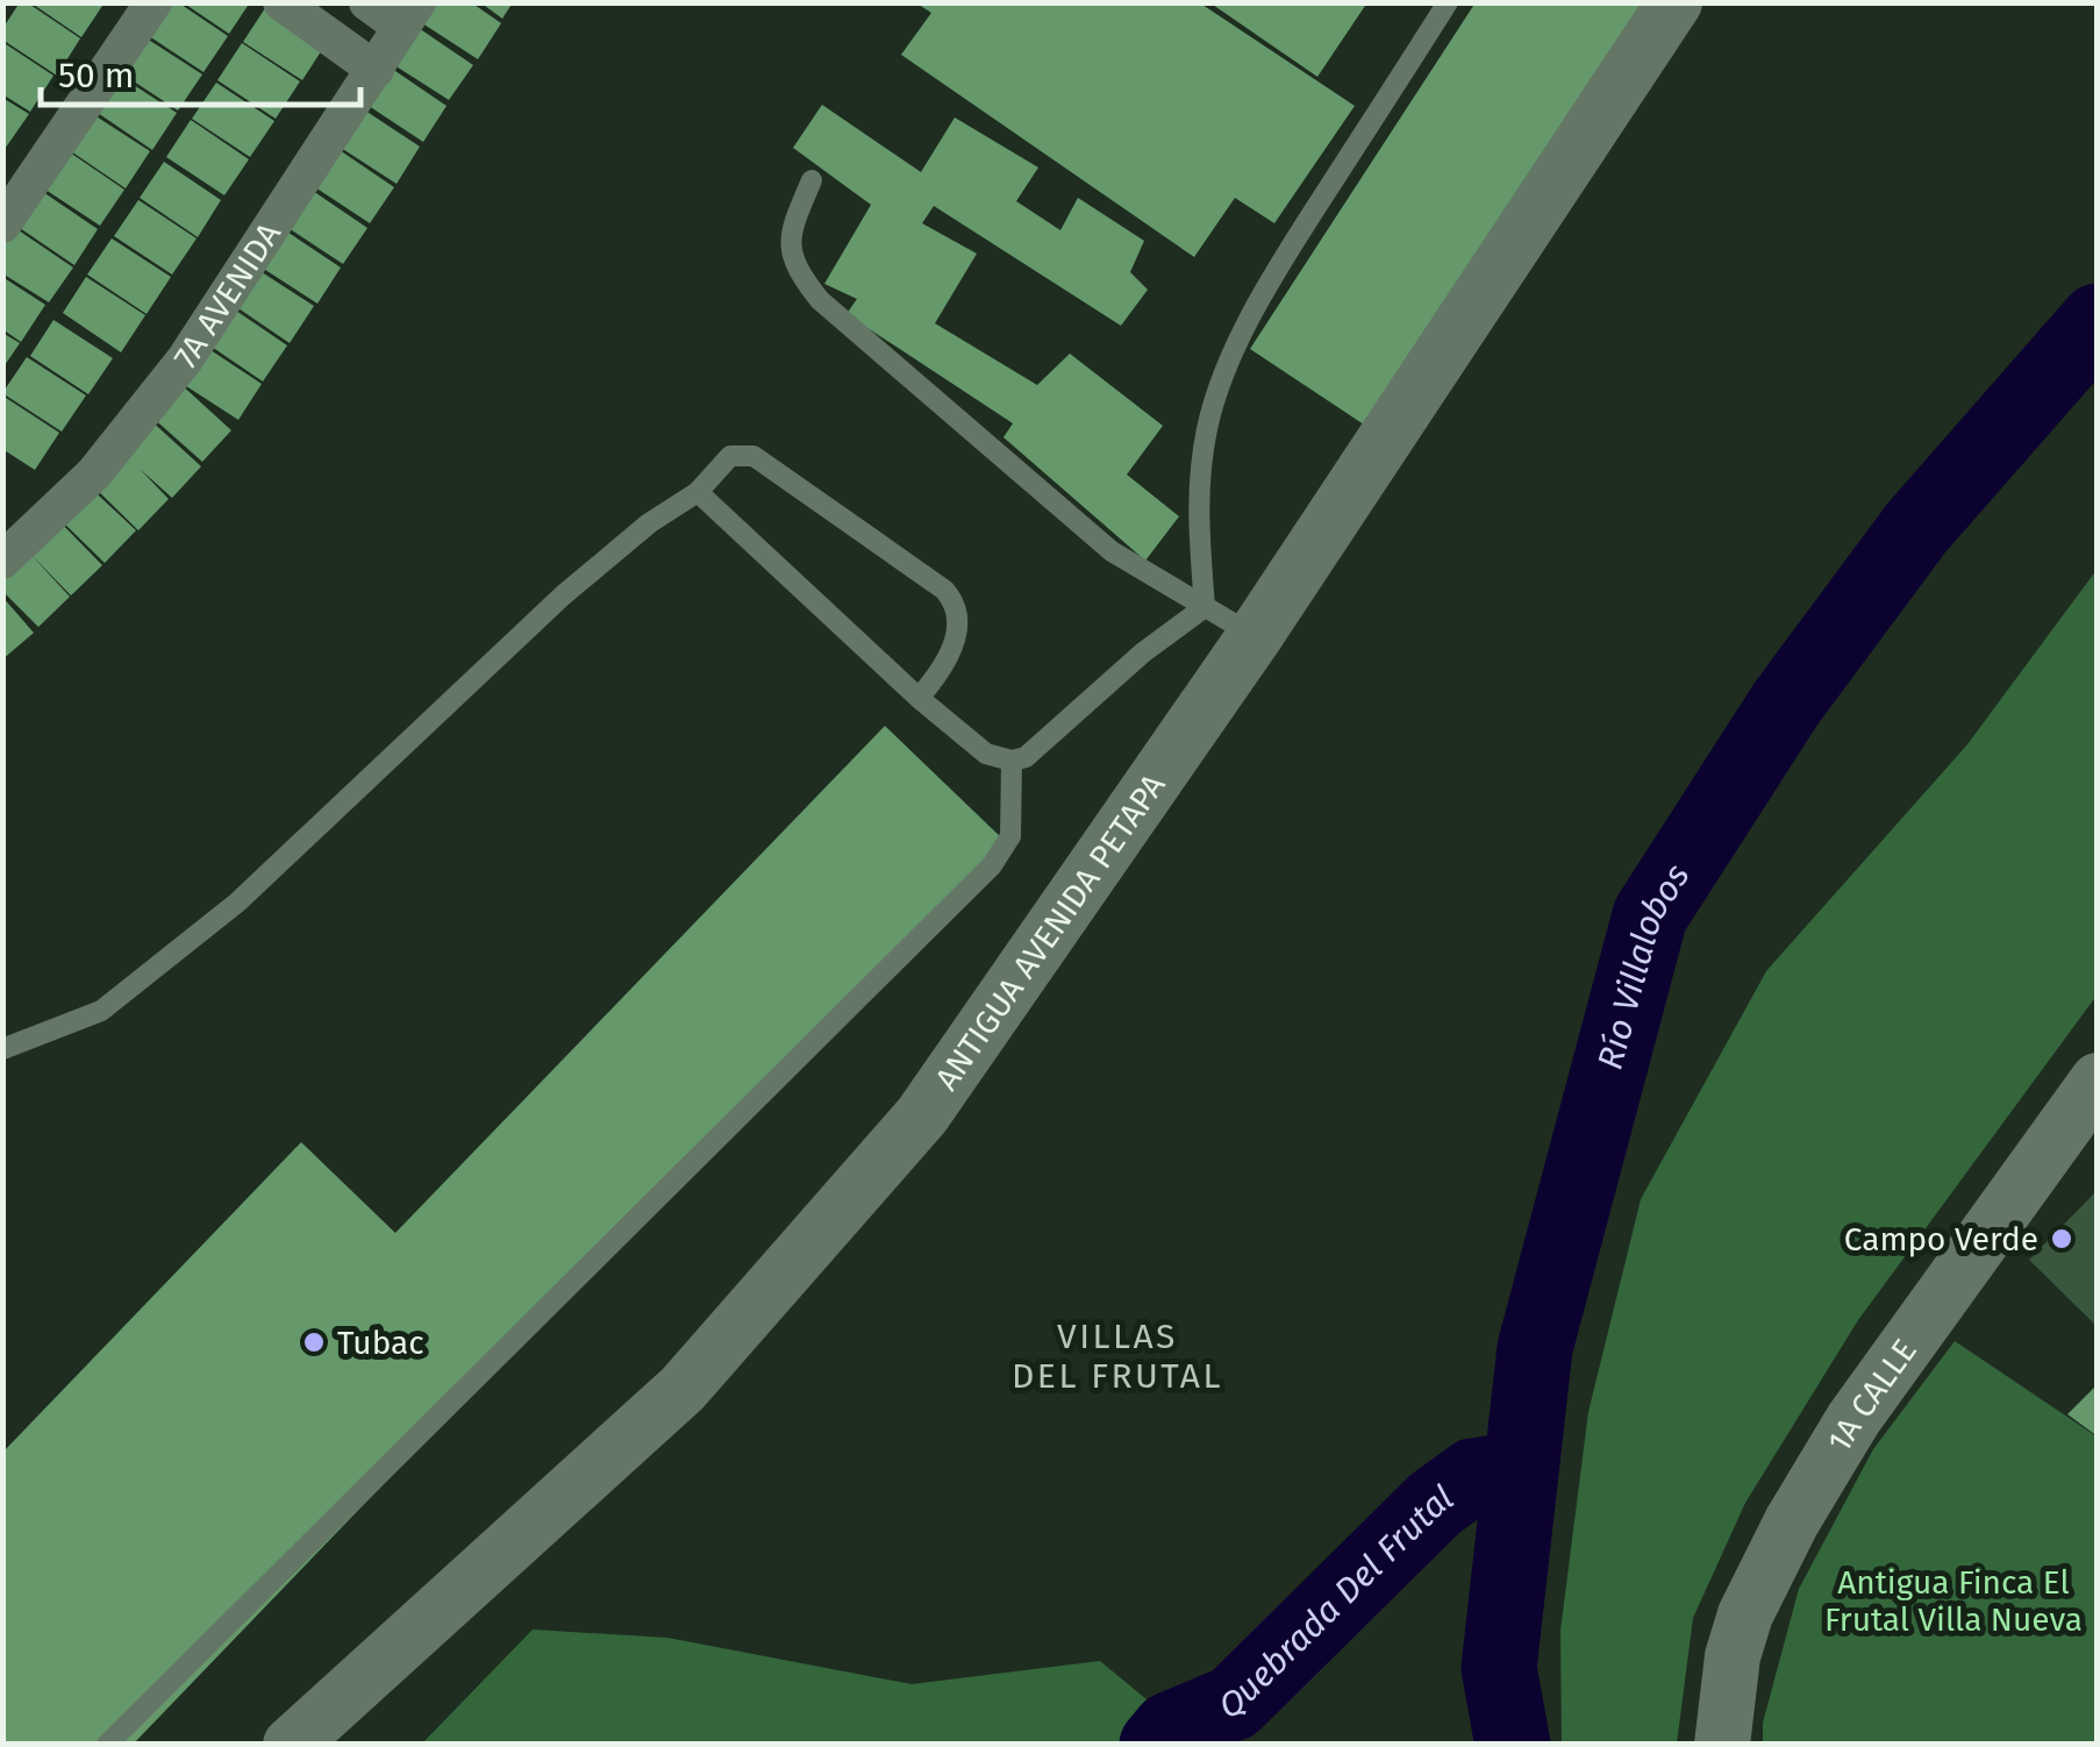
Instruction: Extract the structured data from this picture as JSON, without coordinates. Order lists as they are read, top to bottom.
{
  "streets": {
    "main road": ["ANTIGUA AVENIDA PETAPA", "1A CALLE"],
    "street": ["7A AVENIDA"]
  },
  "districts": ["VILLAS DEL FRUTAL"],
  "water": ["Río Villalobos", "Quebrada Del Frutal"],
  "parks": ["Antigua Finca El Frutal Villa Nueva"],
  "places": ["Campo Verde", "Tubac"],
  "scale_bar": "50 m"
}
